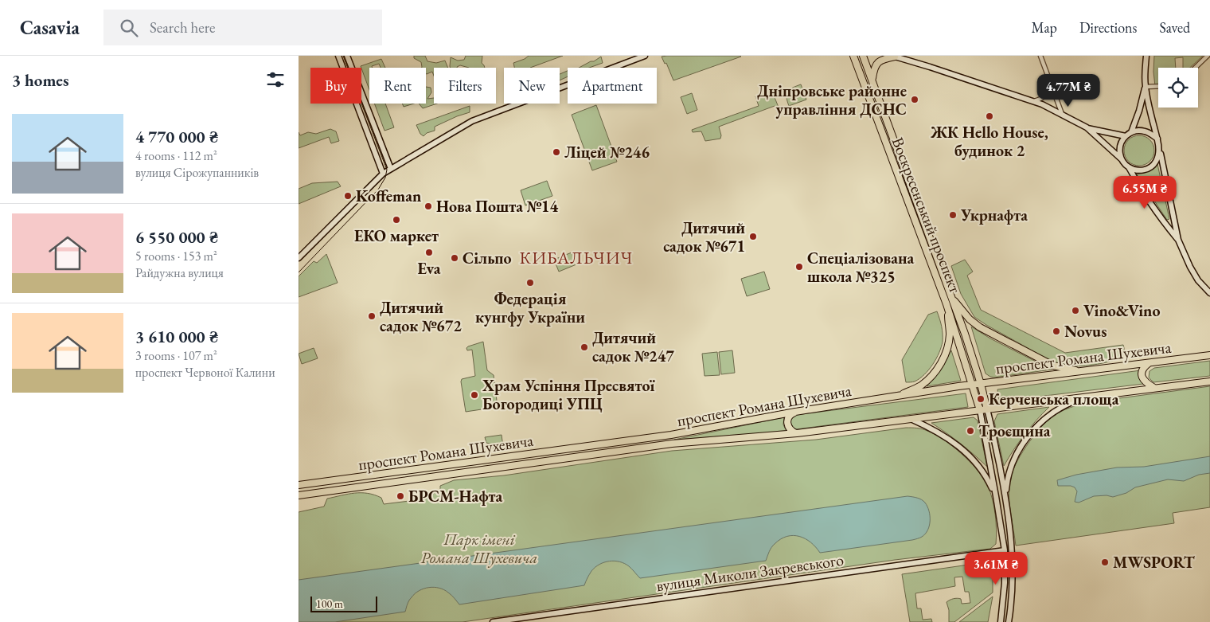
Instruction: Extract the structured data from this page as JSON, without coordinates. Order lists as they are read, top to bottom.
{
  "streets": {
    "main road": ["Воскресенський проспект", "проспект Романа Шухевича"],
    "street": ["вулиця Миколи Закревського"]
  },
  "crossings": [
    ["Воскресенський проспект", "проспект Романа Шухевича"]
  ],
  "districts": ["КИБАЛЬЧИЧ"],
  "parks": ["Парк імені Романа Шухевича"],
  "places": [
    "Дніпровське районне управління ДСНС",
    "ЖК Hello House, будинок 2",
    "Ліцей №246",
    "Koffeman",
    "Нова Пошта №14",
    "Укрнафта",
    "ЕКО маркет",
    "Дитячий садок №671",
    "Eva",
    "Сільпо",
    "Спеціалізована школа №325",
    "Федерація кунгфу України",
    "Vino&Vino",
    "Дитячий садок №672",
    "Novus",
    "Дитячий садок №247",
    "Храм Успіння Пресвятої Богородиці УПЦ",
    "Керченська площа",
    "Троєщина",
    "БРСМ-Нафта",
    "MWSPORT"
  ],
  "scale_bar": "100 m",
  "page": {
    "header": "Casavia",
    "search": "Search here",
    "nav": ["Map", "Directions", "Saved"],
    "heading": "3 homes",
    "chip": [
      "Buy",
      "Rent",
      "Filters",
      "New",
      "Apartment"
    ],
    "price": ["4.77M ₴", "6.55M ₴", "3.61M ₴"],
    "list": [
      {
        "name": "4 770 000 ₴",
        "note": "4 rooms · 112 m² · вулиця Сірожупанників"
      },
      {
        "name": "6 550 000 ₴",
        "note": "5 rooms · 153 m² · Райдужна вулиця"
      },
      {
        "name": "3 610 000 ₴",
        "note": "3 rooms · 107 m² · проспект Червоної Калини"
      }
    ],
    "scale": "100 m"
  }
}
